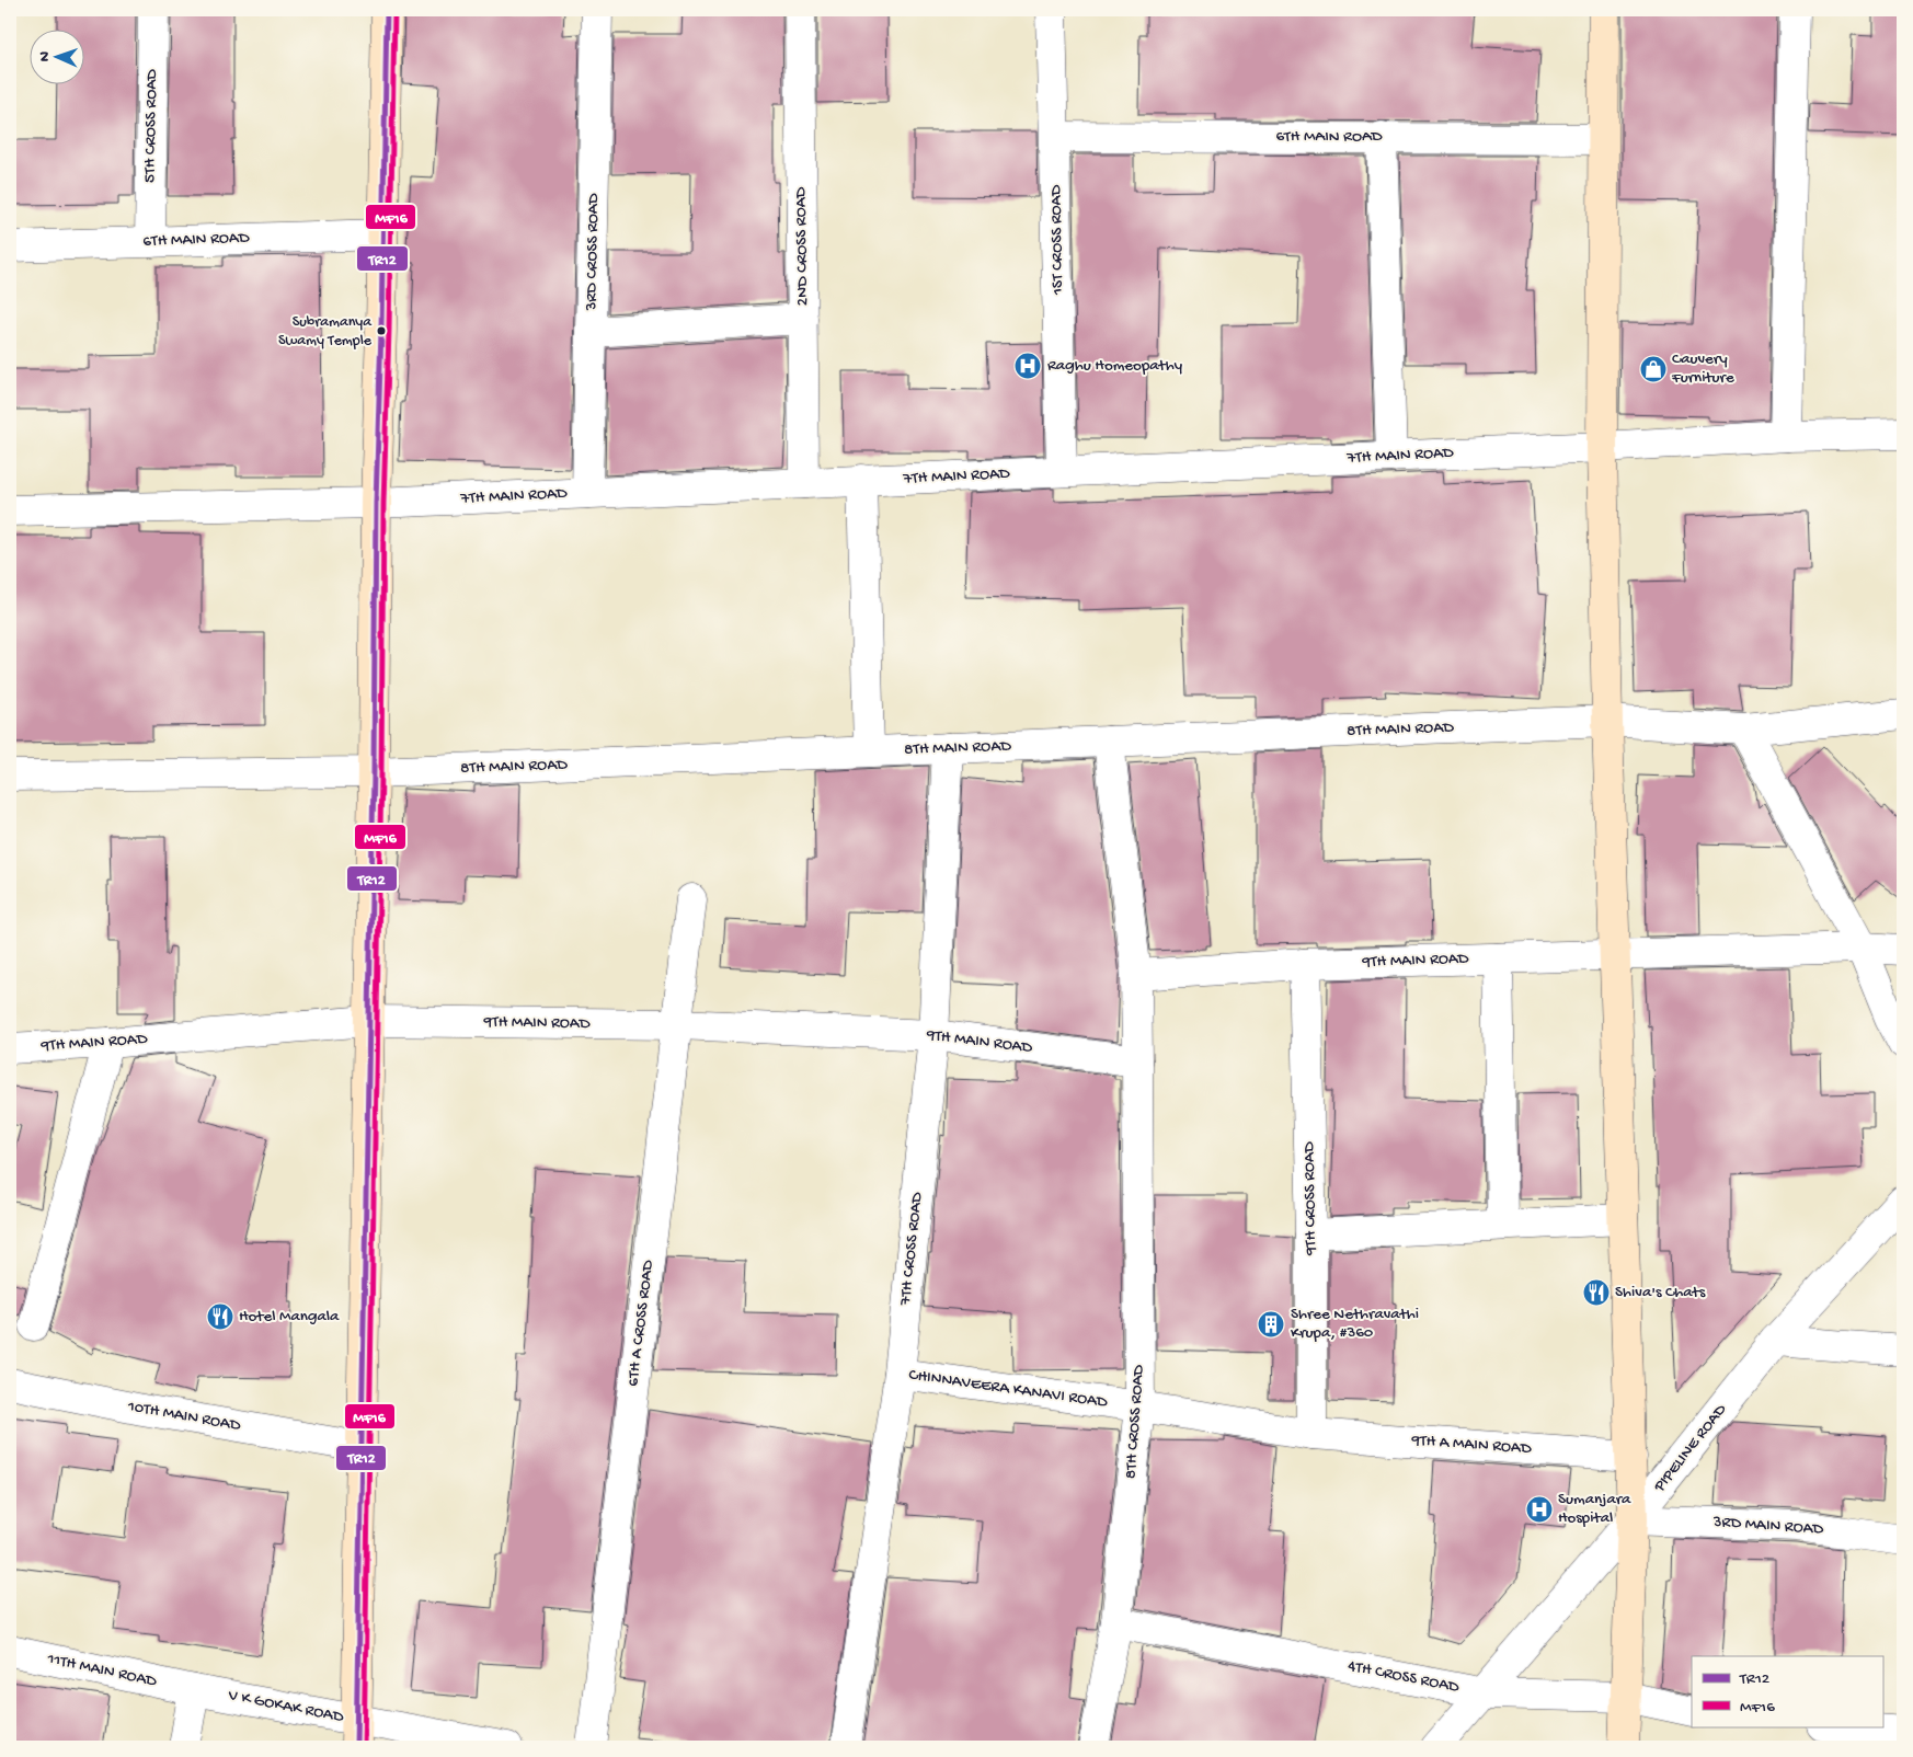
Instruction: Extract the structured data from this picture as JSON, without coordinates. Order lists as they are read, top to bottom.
{
  "streets": {
    "street": [
      "5TH CROSS ROAD",
      "6TH MAIN ROAD",
      "1ST CROSS ROAD",
      "2ND CROSS ROAD",
      "3RD CROSS ROAD",
      "7TH MAIN ROAD",
      "8TH MAIN ROAD",
      "9TH MAIN ROAD",
      "9TH CROSS ROAD",
      "7TH CROSS ROAD",
      "6TH A CROSS ROAD",
      "CHINNAVEERA KANAVI ROAD",
      "10TH MAIN ROAD",
      "8TH CROSS ROAD",
      "9TH A MAIN ROAD",
      "PIPELINE ROAD",
      "3RD MAIN ROAD",
      "11TH MAIN ROAD",
      "4TH CROSS ROAD",
      "V K GOKAK ROAD"
    ]
  },
  "crossings": [
    ["5TH CROSS ROAD", "6TH MAIN ROAD"],
    ["6TH MAIN ROAD", "1ST CROSS ROAD"],
    ["1ST CROSS ROAD", "7TH MAIN ROAD"],
    ["2ND CROSS ROAD", "7TH MAIN ROAD"],
    ["3RD CROSS ROAD", "7TH MAIN ROAD"],
    ["8TH MAIN ROAD", "7TH CROSS ROAD"],
    ["9TH MAIN ROAD", "9TH CROSS ROAD"],
    ["9TH MAIN ROAD", "7TH CROSS ROAD"],
    ["9TH MAIN ROAD", "6TH A CROSS ROAD"],
    ["9TH MAIN ROAD", "8TH CROSS ROAD"],
    ["9TH CROSS ROAD", "CHINNAVEERA KANAVI ROAD"],
    ["9TH CROSS ROAD", "9TH A MAIN ROAD"],
    ["7TH CROSS ROAD", "CHINNAVEERA KANAVI ROAD"],
    ["CHINNAVEERA KANAVI ROAD", "8TH CROSS ROAD"],
    ["CHINNAVEERA KANAVI ROAD", "9TH A MAIN ROAD"],
    ["8TH CROSS ROAD", "4TH CROSS ROAD"],
    ["PIPELINE ROAD", "3RD MAIN ROAD"],
    ["PIPELINE ROAD", "4TH CROSS ROAD"],
    ["11TH MAIN ROAD", "V K GOKAK ROAD"]
  ],
  "places": {
    "other": ["Subramanya Swamy Temple"],
    "hospital": ["Raghu Homeopathy", "Sumanjara Hospital"],
    "shop": ["Cauvery Furniture"],
    "restaurant": ["Shiva's Chats", "Hotel Mangala"],
    "building": ["Shree Nethravathi Krupa, #360"]
  },
  "lines": ["transit line TR12", "transit line MF16"],
  "legend": ["TR12", "MF16"],
  "north": "left"
}
